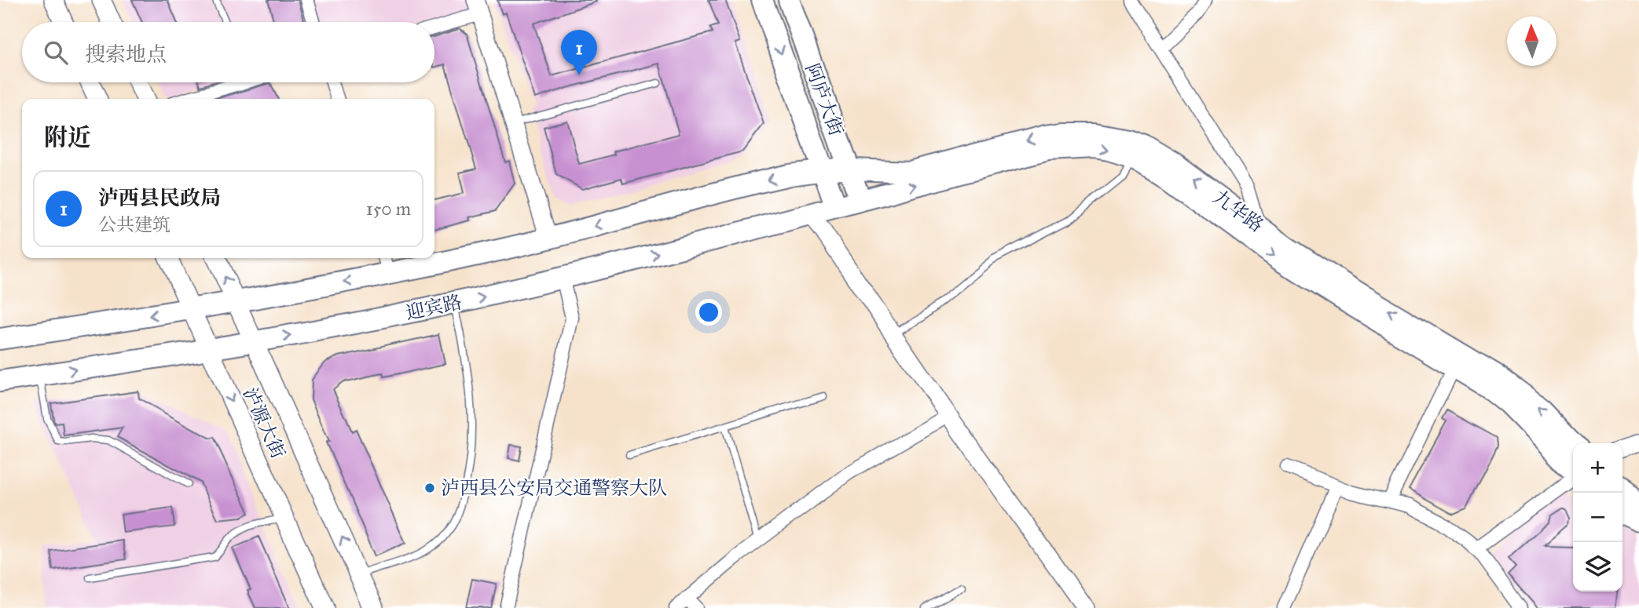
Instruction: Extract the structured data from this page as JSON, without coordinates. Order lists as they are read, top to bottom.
{
  "streets": {
    "highway": ["阿庐大街", "九华路", "迎宾路"],
    "main road": ["泸源大街"]
  },
  "crossings": [
    ["阿庐大街", "九华路"],
    ["阿庐大街", "迎宾路"],
    ["九华路", "迎宾路"],
    ["迎宾路", "泸源大街"]
  ],
  "places": ["泸西县公安局交通警察大队"],
  "north": "top",
  "page": {
    "search": "搜索地点",
    "pins": "1",
    "heading": "附近",
    "list": [
      {
        "mark": "1",
        "name": "泸西县民政局",
        "note": "公共建筑",
        "value": "150 m"
      }
    ],
    "map_buttons": ["+", "−"]
  }
}
